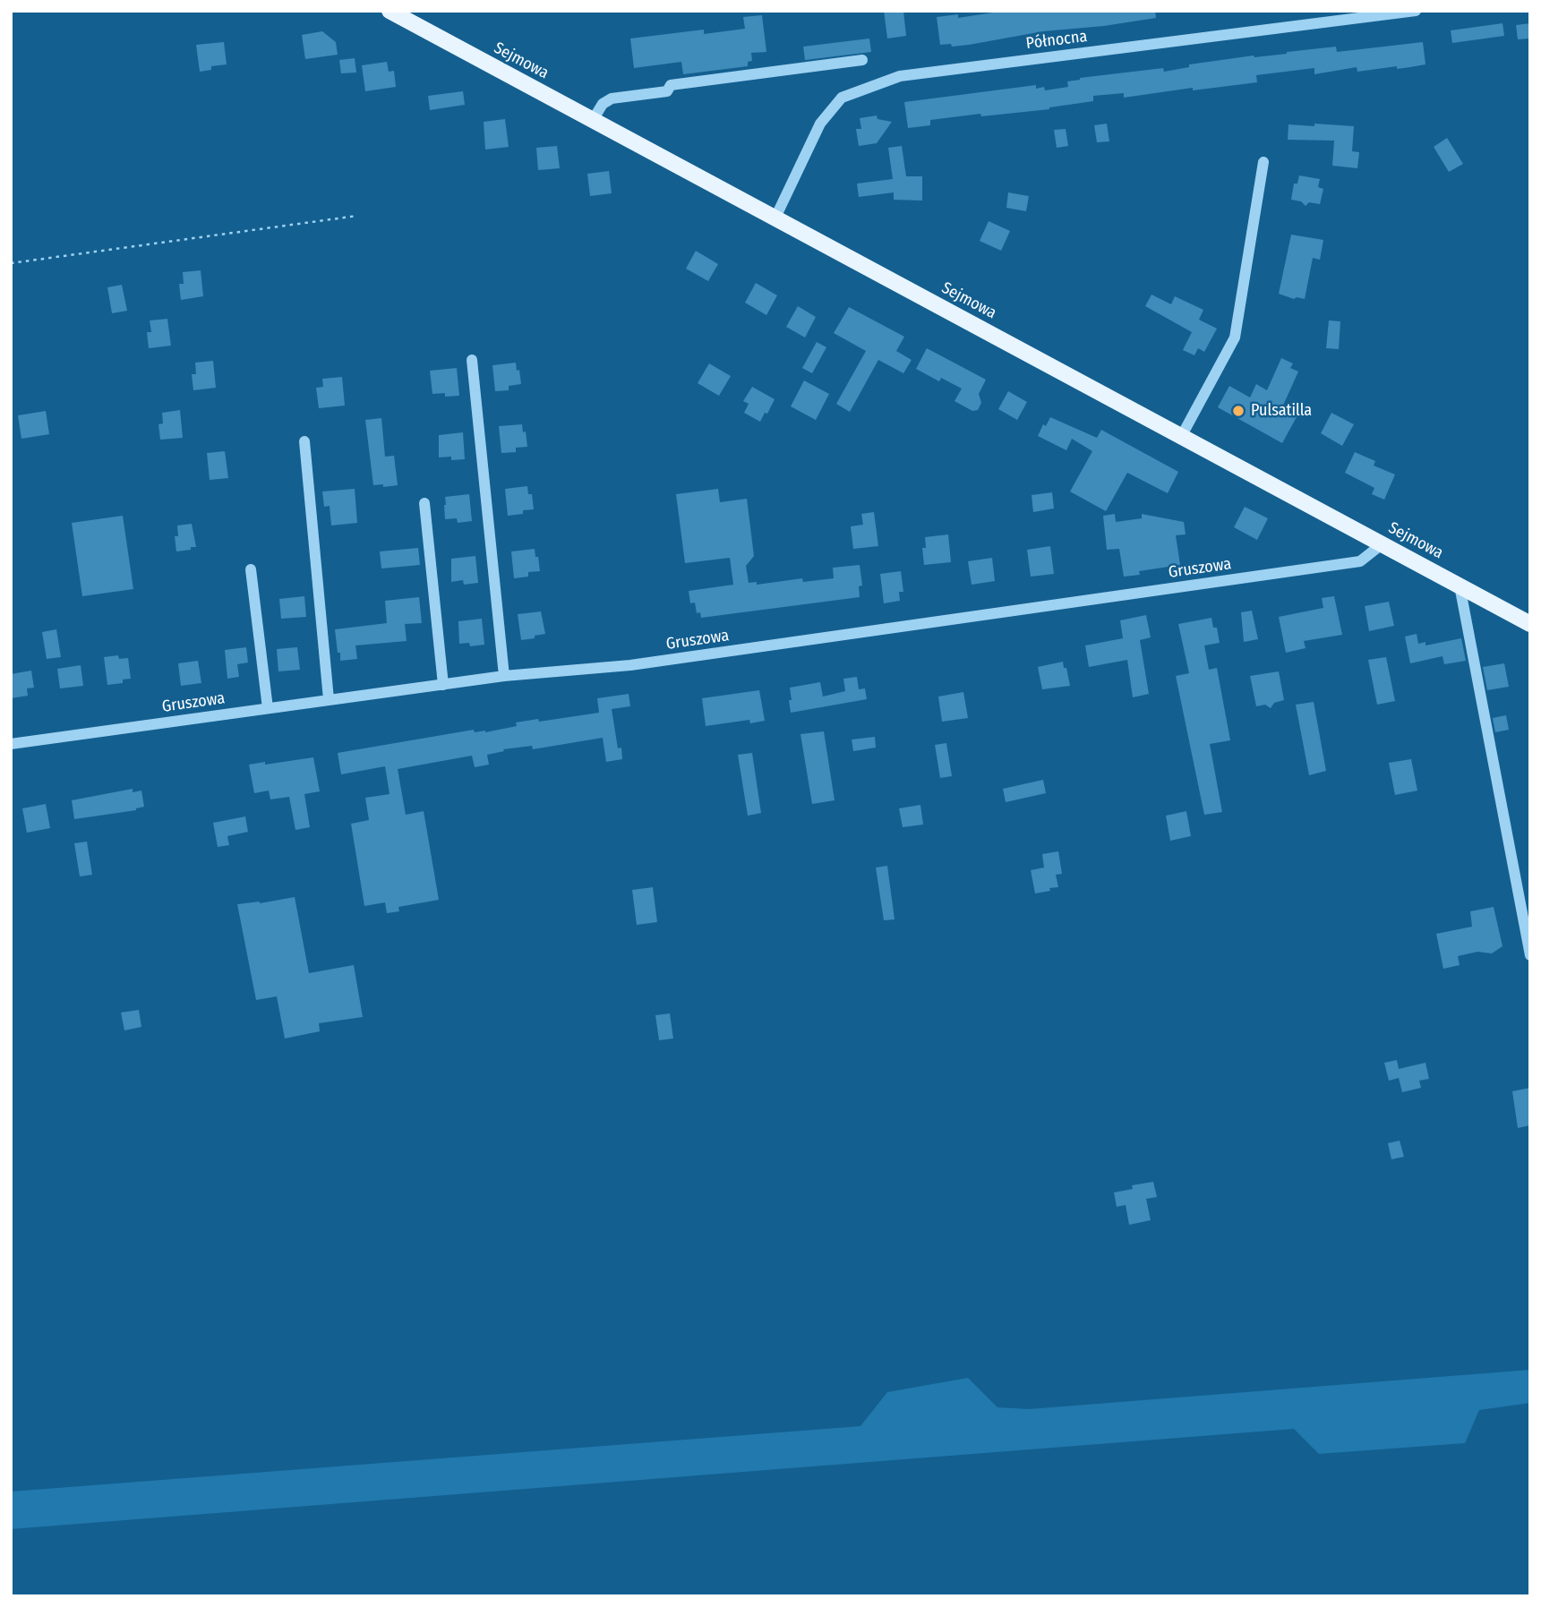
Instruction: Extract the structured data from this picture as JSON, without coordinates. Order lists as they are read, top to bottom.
{
  "streets": {
    "main road": ["Sejmowa"],
    "street": ["Północna", "Gruszowa"]
  },
  "crossings": [
    ["Północna", "Sejmowa"],
    ["Sejmowa", "Gruszowa"]
  ],
  "places": ["Pulsatilla"]
}
